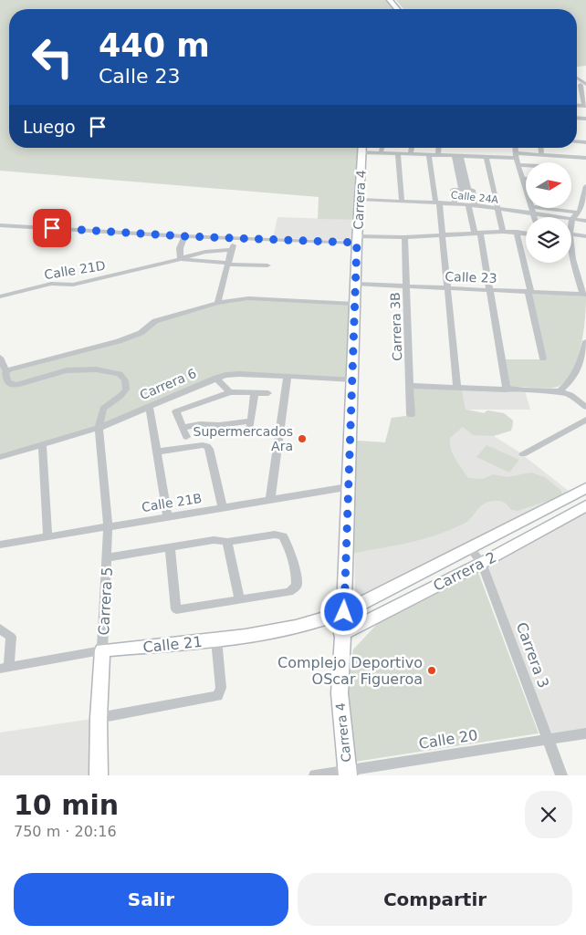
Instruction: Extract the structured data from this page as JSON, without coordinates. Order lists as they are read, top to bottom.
{
  "streets": {
    "main road": [
      "Carrera 4",
      "Carrera 2",
      "Carrera 5",
      "Calle 21"
    ],
    "street": [
      "Calle 24A",
      "Calle 21D",
      "Calle 23",
      "Carrera 3B",
      "Carrera 6",
      "Calle 21B",
      "Carrera 3",
      "Calle 20"
    ]
  },
  "crossings": [
    ["Calle 24A", "Carrera 4"],
    ["Carrera 4", "Calle 23"],
    ["Carrera 4", "Carrera 6"],
    ["Carrera 4", "Calle 21B"],
    ["Carrera 4", "Carrera 2"],
    ["Carrera 4", "Calle 21"],
    ["Carrera 4", "Calle 20"],
    ["Calle 23", "Carrera 3B"],
    ["Carrera 6", "Carrera 5"],
    ["Calle 21B", "Carrera 5"],
    ["Carrera 2", "Calle 21"],
    ["Carrera 2", "Carrera 3"],
    ["Carrera 5", "Calle 21"],
    ["Carrera 3", "Calle 20"]
  ],
  "places": ["Supermercados Ara", "Complejo Deportivo OScar Figueroa"],
  "north": "right",
  "page": {
    "turn": ["440 m", "Calle 23"],
    "then": "Luego",
    "heading": ["10 min", "750 m · 20:16"],
    "buttons": ["Salir", "Compartir"]
  }
}
